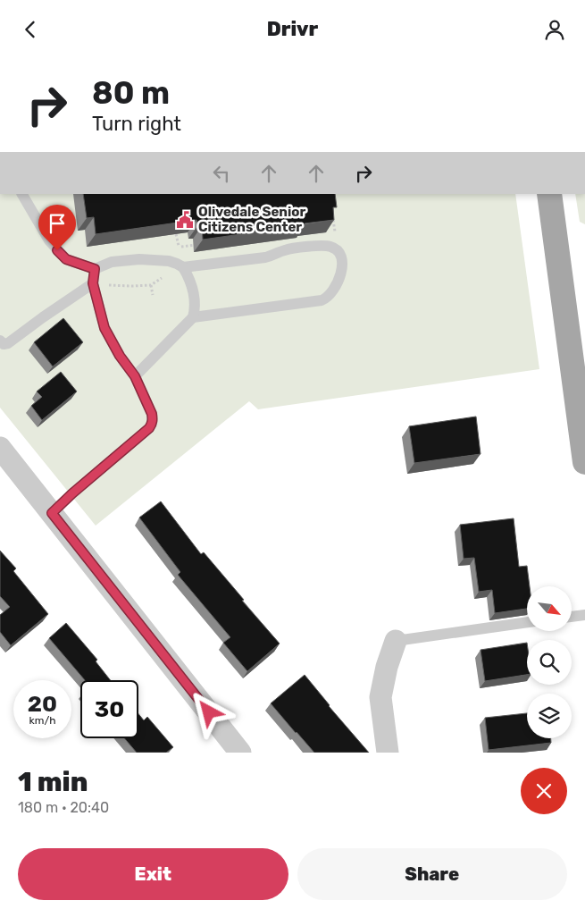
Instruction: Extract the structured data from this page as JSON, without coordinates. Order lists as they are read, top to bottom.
{
  "places": {
    "public building": ["Olivedale Senior Citizens Center"]
  },
  "north": "bottom right",
  "page": {
    "header": "Drivr",
    "turn": ["80 m", "Turn right"],
    "speed": "20 km/h",
    "limit": "30",
    "heading": ["1 min", "180 m · 20:40"],
    "buttons": ["Exit", "Share"]
  }
}
